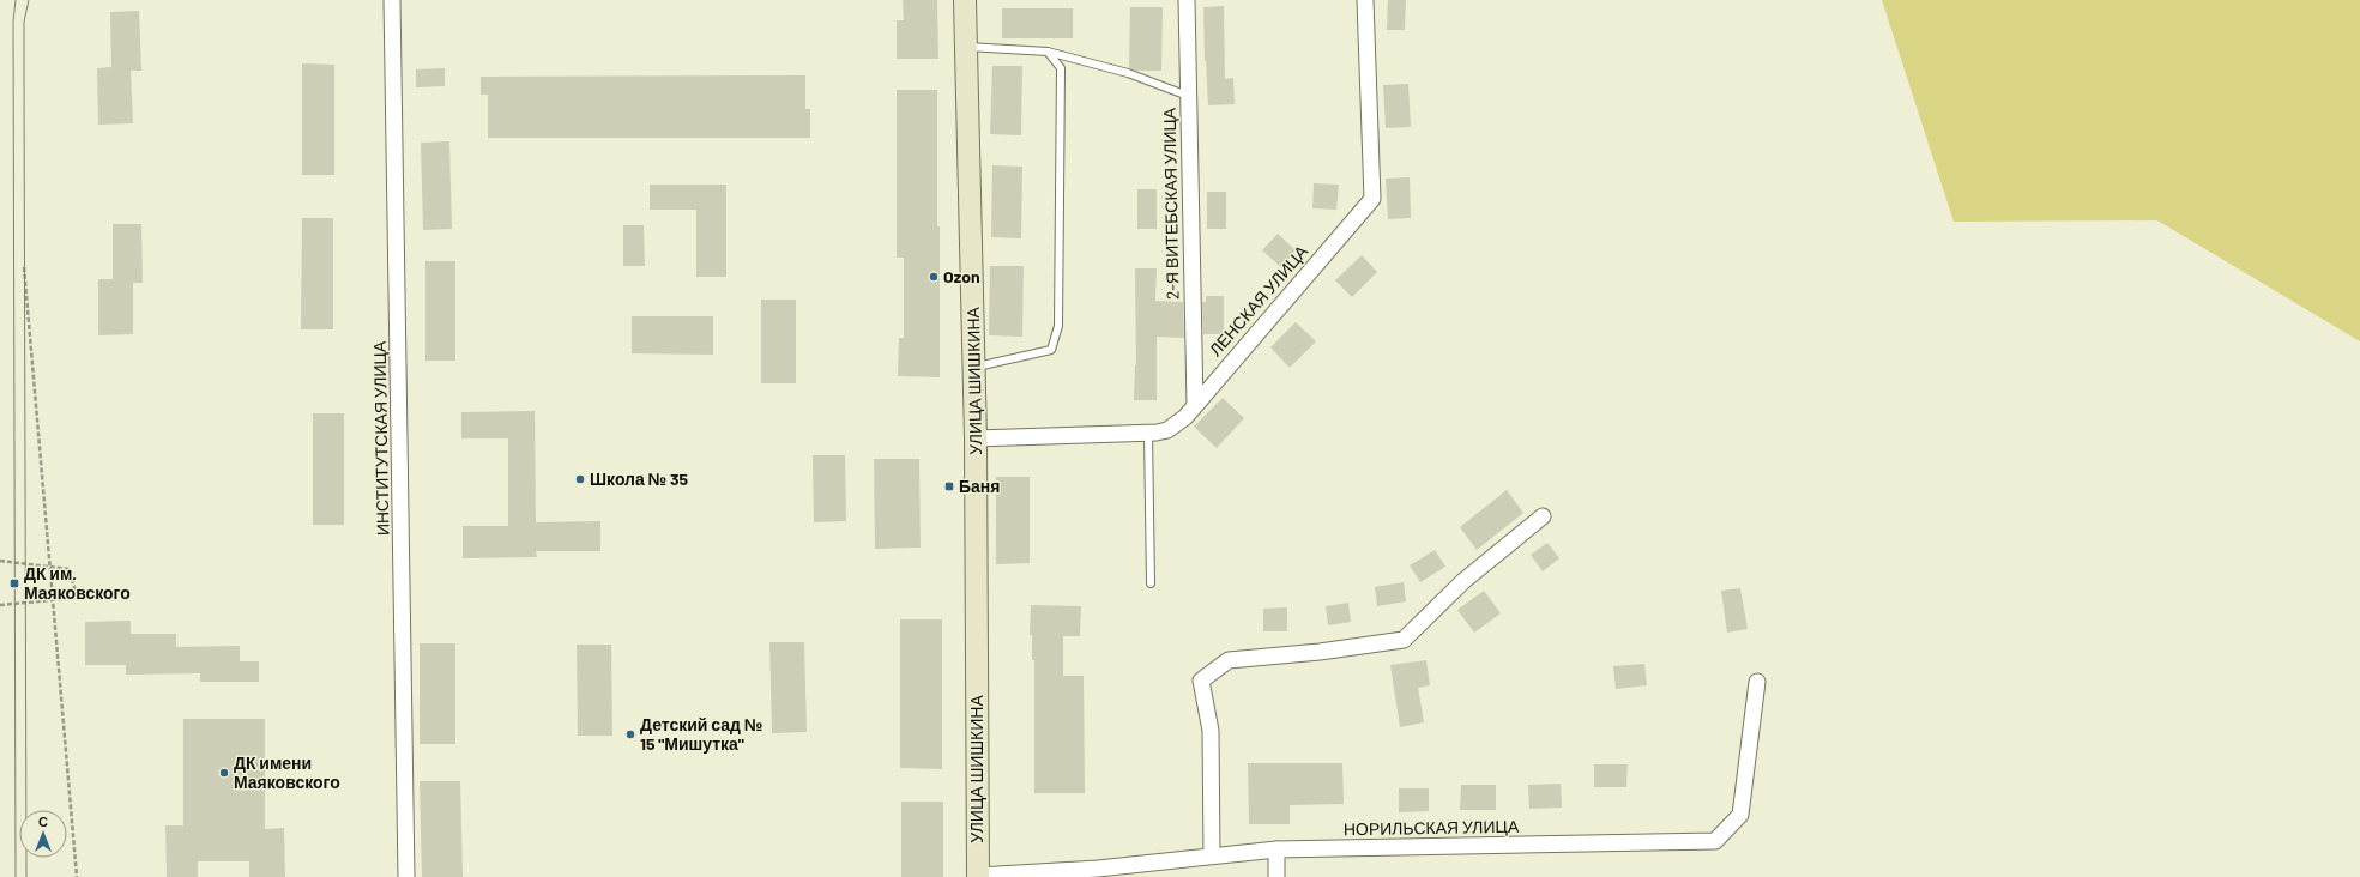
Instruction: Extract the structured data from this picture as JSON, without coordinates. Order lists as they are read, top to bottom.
{
  "streets": {
    "main road": ["УЛИЦА ШИШКИНА"],
    "street": [
      "2-Я ВИТЕБСКАЯ УЛИЦА",
      "ЛЕНСКАЯ УЛИЦА",
      "ИНСТИТУТСКАЯ УЛИЦА",
      "НОРИЛЬСКАЯ УЛИЦА"
    ]
  },
  "crossings": [
    ["2-Я ВИТЕБСКАЯ УЛИЦА", "ЛЕНСКАЯ УЛИЦА"],
    ["ЛЕНСКАЯ УЛИЦА", "УЛИЦА ШИШКИНА"],
    ["УЛИЦА ШИШКИНА", "НОРИЛЬСКАЯ УЛИЦА"]
  ],
  "places": {
    "other": [
      "Ozon",
      "Школа № 35",
      "Детский сад № 15 \"Мишутка\"",
      "ДК имени Маяковского"
    ],
    "transit": ["Баня", "ДК им. Маяковского"]
  },
  "north": "top"
}
